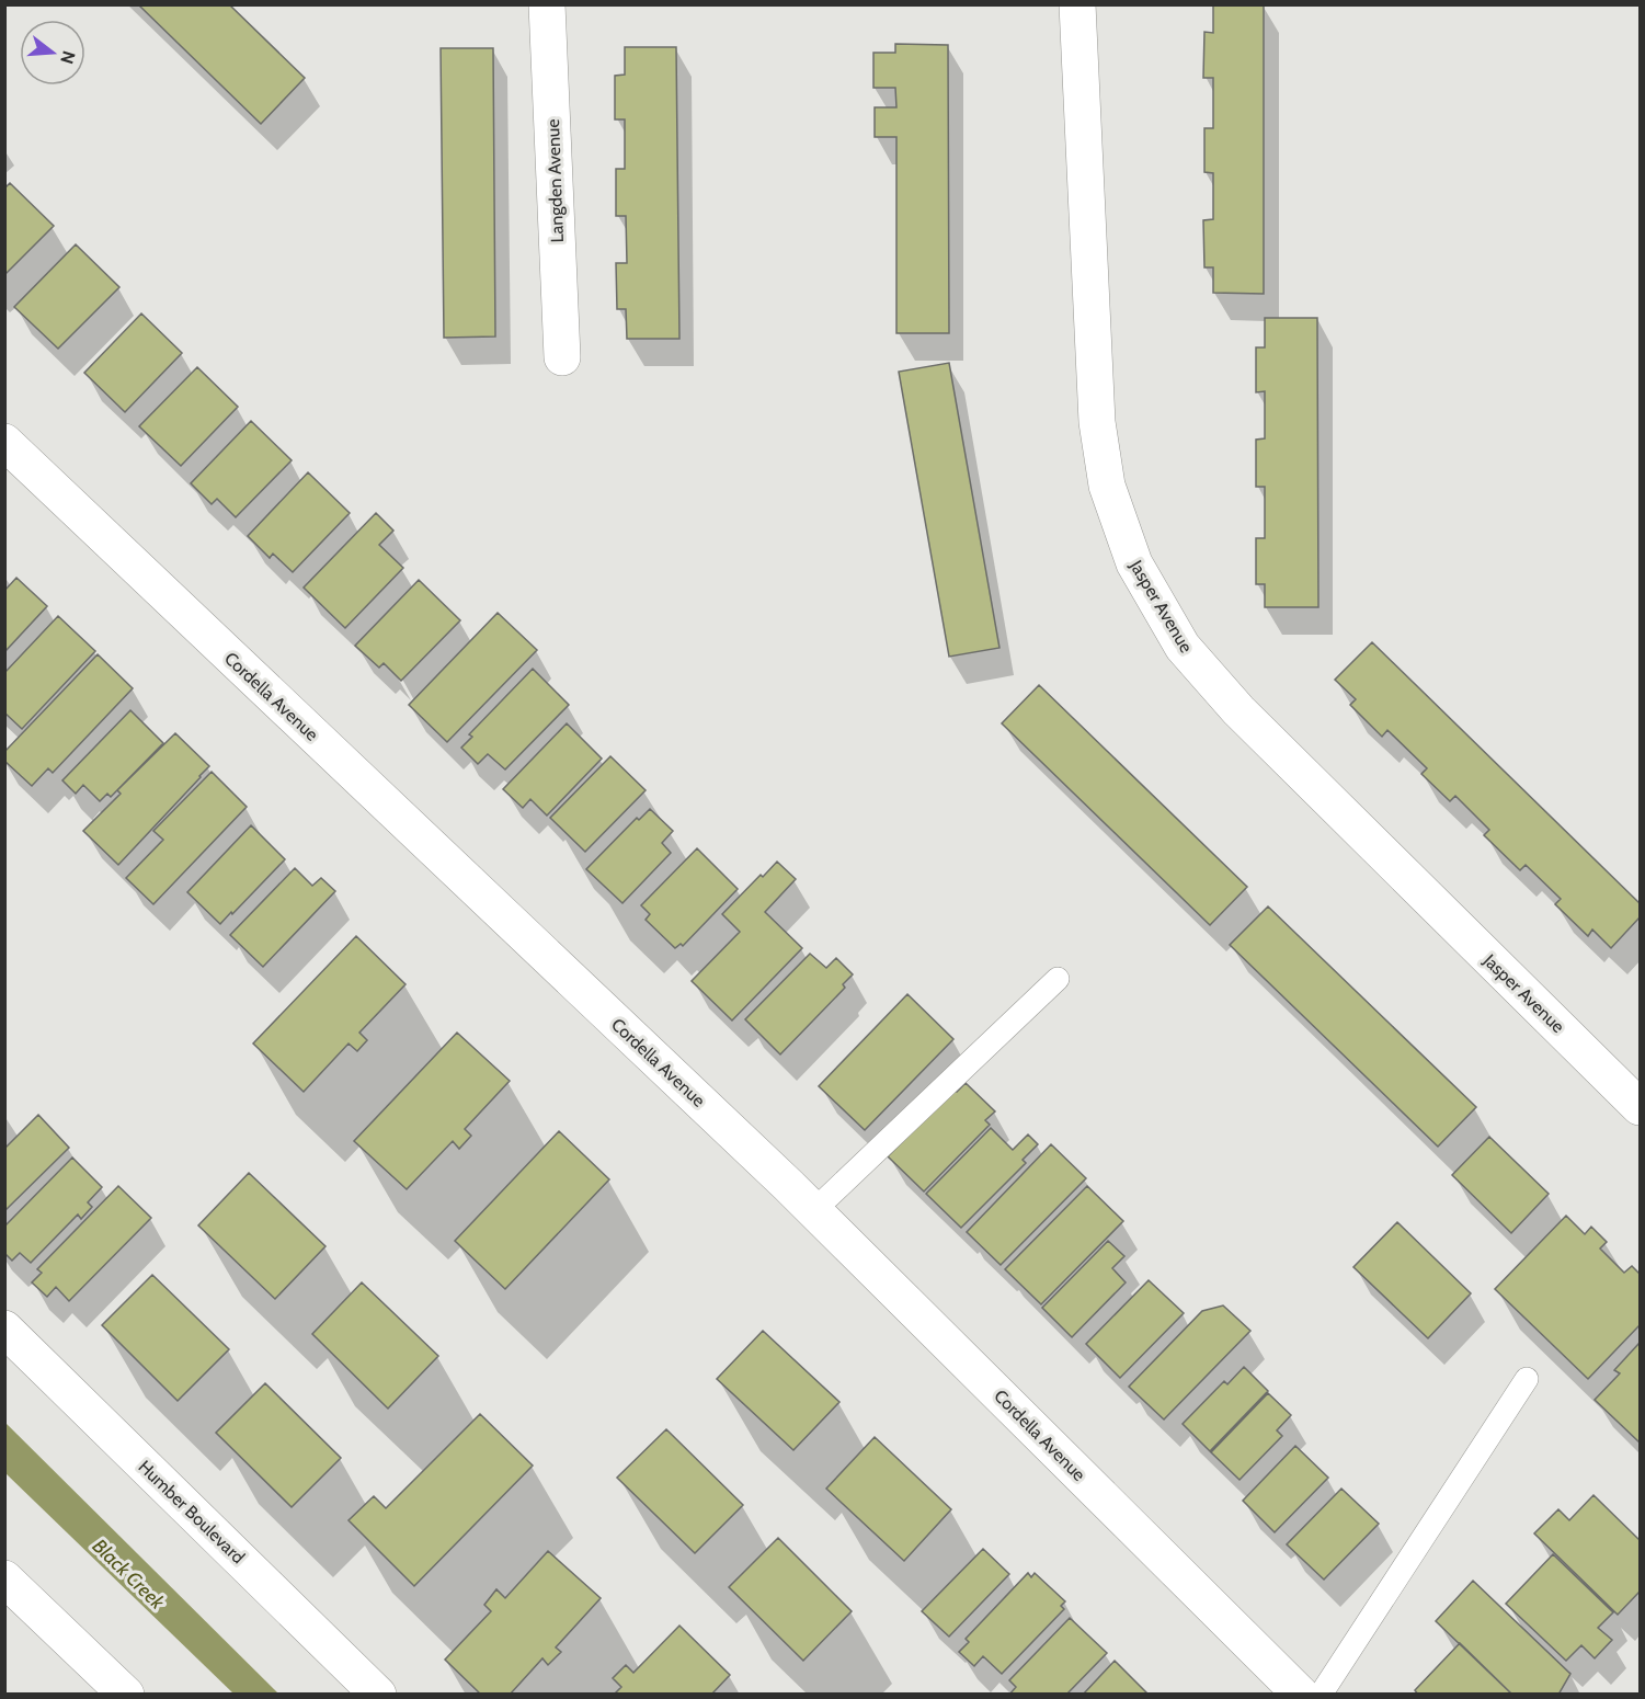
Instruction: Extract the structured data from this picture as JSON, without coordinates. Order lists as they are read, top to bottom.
{
  "streets": {
    "street": [
      "Langden Avenue",
      "Jasper Avenue",
      "Cordella Avenue",
      "Humber Boulevard"
    ]
  },
  "water": ["Black Creek"],
  "north": "right"
}
